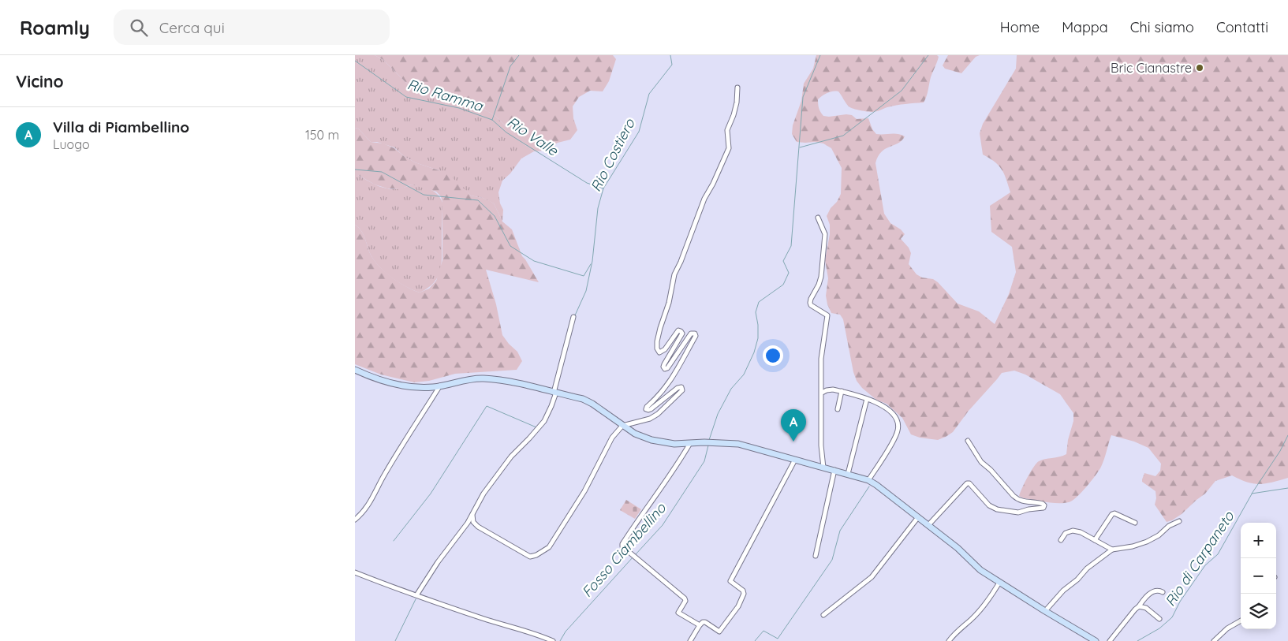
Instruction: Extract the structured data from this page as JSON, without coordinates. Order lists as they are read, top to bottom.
{
  "water": [
    "Rio Ramma",
    "Rio Valle",
    "Rio Costiero",
    "Fosso Ciambellino",
    "Rio di Carpaneto"
  ],
  "places": ["Bric Cianastre"],
  "page": {
    "header": "Roamly",
    "search": "Cerca qui",
    "nav": [
      "Home",
      "Mappa",
      "Chi siamo",
      "Contatti"
    ],
    "heading": "Vicino",
    "list": [
      {
        "mark": "A",
        "name": "Villa di Piambellino",
        "note": "Luogo",
        "value": "150 m"
      }
    ],
    "pins": "A",
    "map_buttons": ["+", "−"]
  }
}
